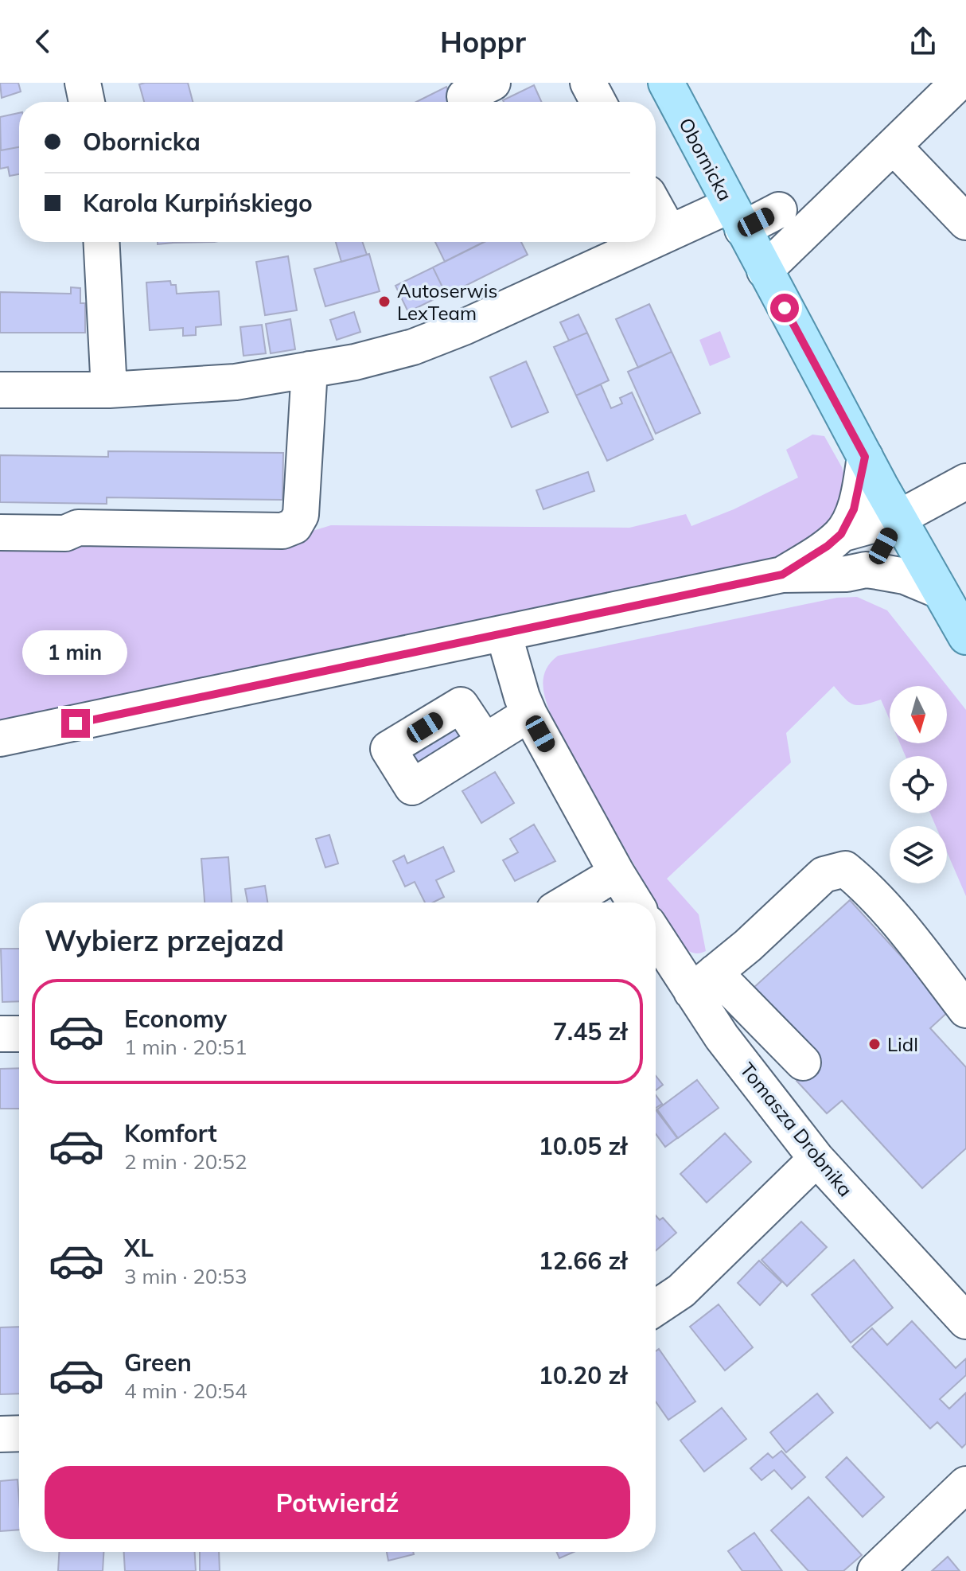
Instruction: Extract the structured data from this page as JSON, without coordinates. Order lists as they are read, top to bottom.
{
  "streets": {
    "main road": ["Obornicka"],
    "street": ["Tomasza Drobnika"]
  },
  "places": ["Autoserwis LexTeam", "Lidl"],
  "north": "bottom",
  "page": {
    "header": "Hoppr",
    "banner": ["Obornicka", "Karola Kurpińskiego"],
    "bubble": "1 min",
    "heading": "Wybierz przejazd",
    "list": [
      {
        "name": "Economy",
        "note": "1 min · 20:51",
        "value": "7.45 zł"
      },
      {
        "name": "Komfort",
        "note": "2 min · 20:52",
        "value": "10.05 zł"
      },
      {
        "name": "XL",
        "note": "3 min · 20:53",
        "value": "12.66 zł"
      },
      {
        "name": "Green",
        "note": "4 min · 20:54",
        "value": "10.20 zł"
      }
    ],
    "buttons": "Potwierdź"
  }
}
